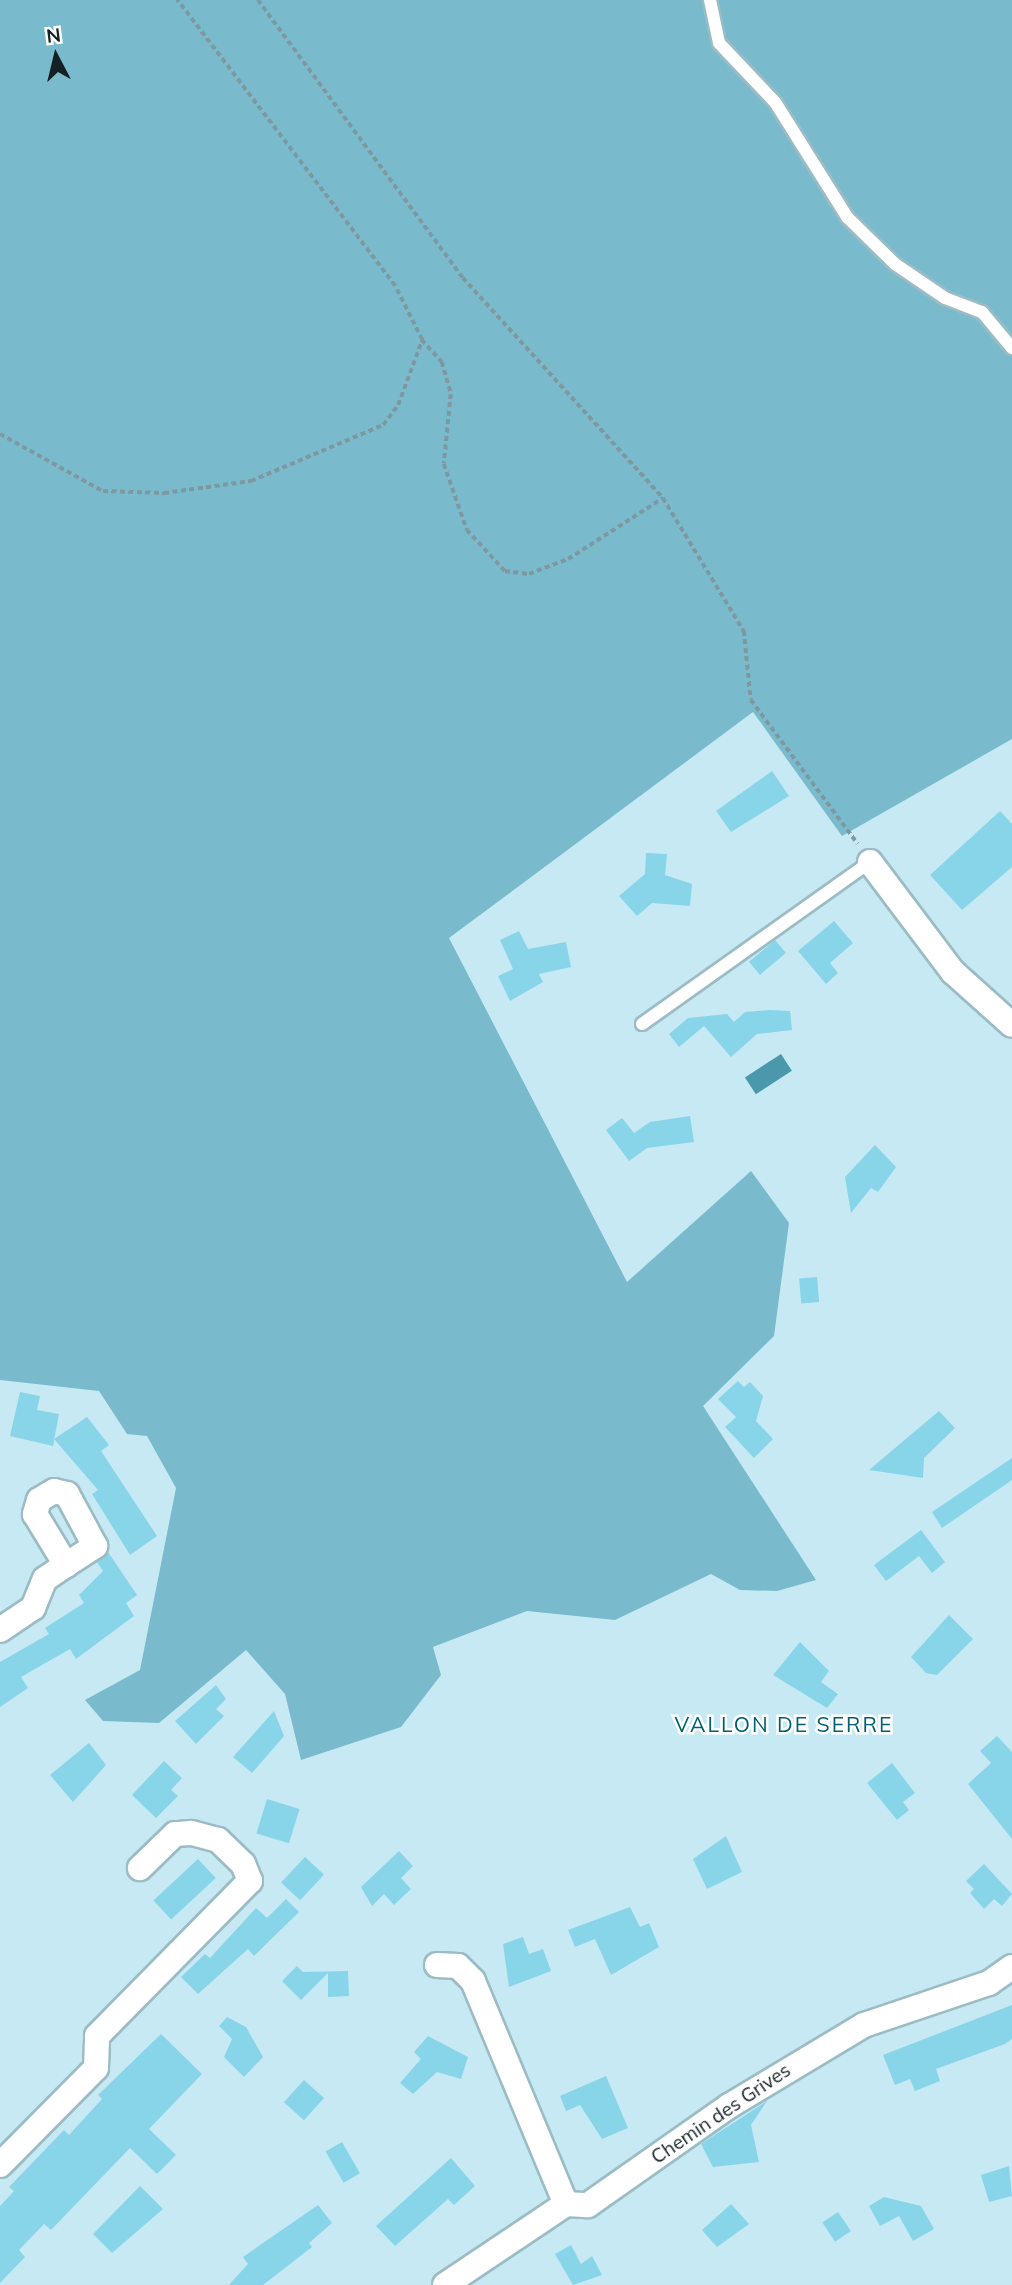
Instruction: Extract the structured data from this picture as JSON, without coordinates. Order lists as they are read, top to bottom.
{
  "streets": {
    "street": ["Chemin des Grives"]
  },
  "districts": ["VALLON DE SERRE"],
  "north": "top"
}
